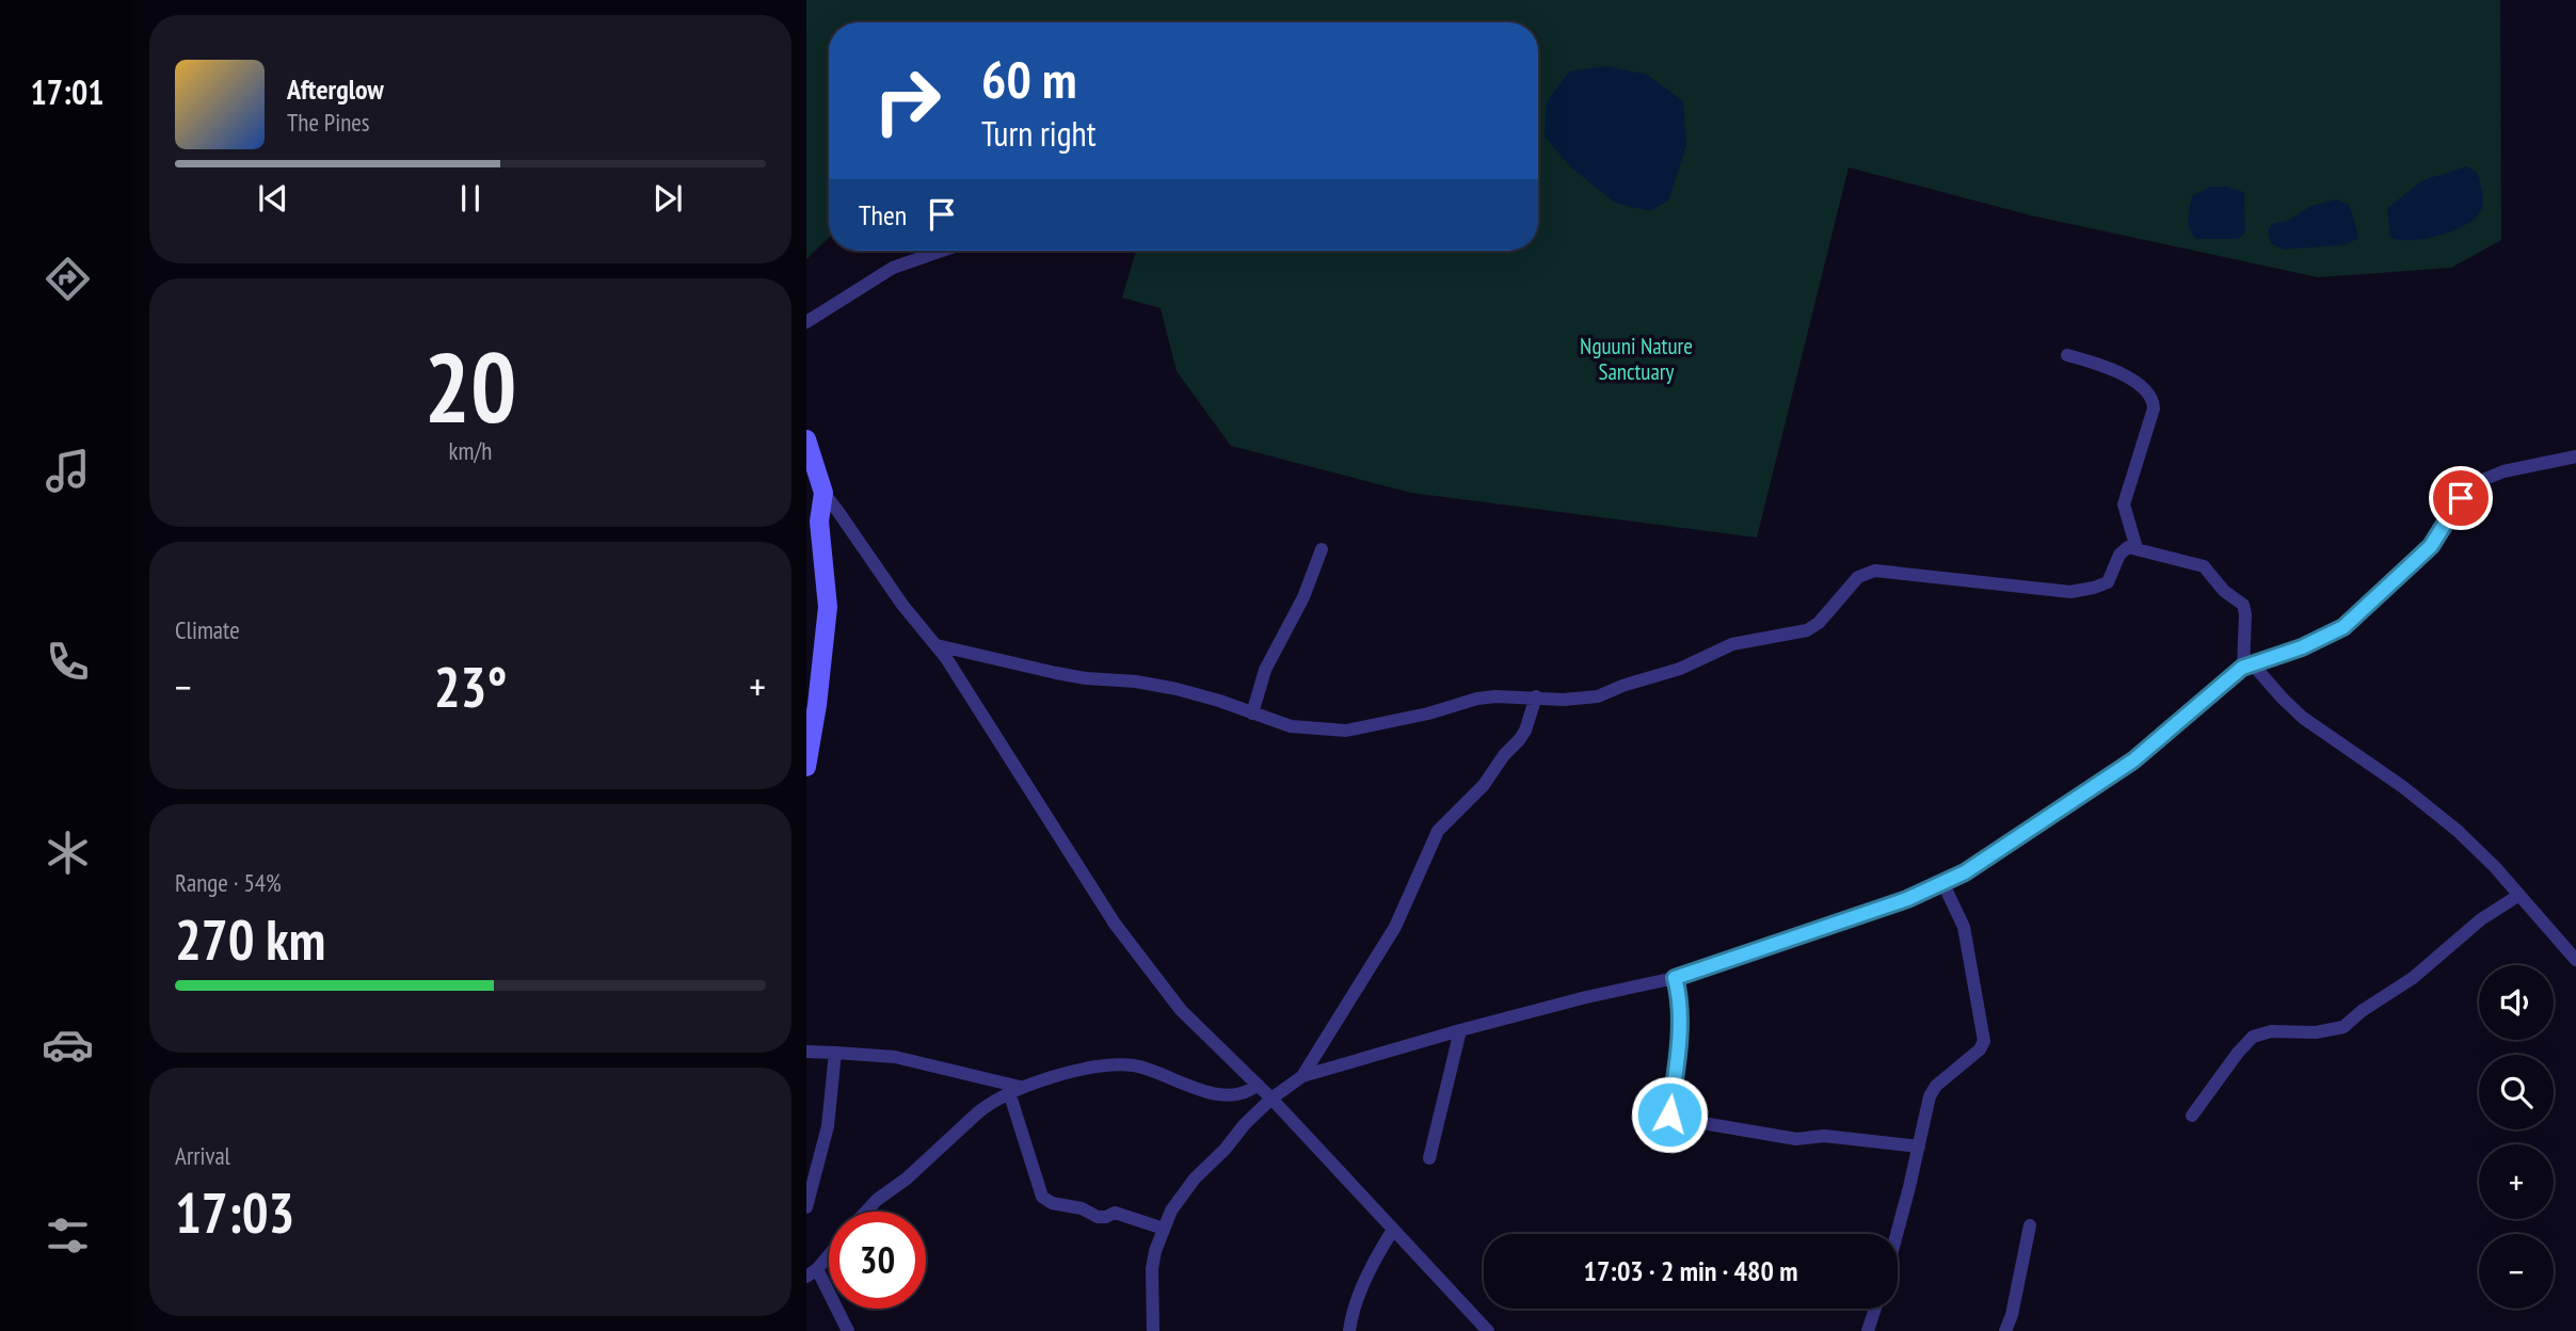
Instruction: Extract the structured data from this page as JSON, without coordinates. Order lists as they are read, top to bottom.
{
  "parks": ["Nguuni Nature Sanctuary"],
  "page": {
    "tabs": "17:01",
    "turn": ["60 m", "Turn right"],
    "song": ["Afterglow", "The Pines"],
    "then": "Then",
    "tile": [
      ["20", "km/h"],
      "Climate",
      ["Range · 54%", "270 km"],
      ["Arrival", "17:03"]
    ],
    "heat": ["−", "23°", "+"],
    "map_buttons": ["+", "−"],
    "limit": "30",
    "trip": "17:03 · 2 min · 480 m"
  }
}
